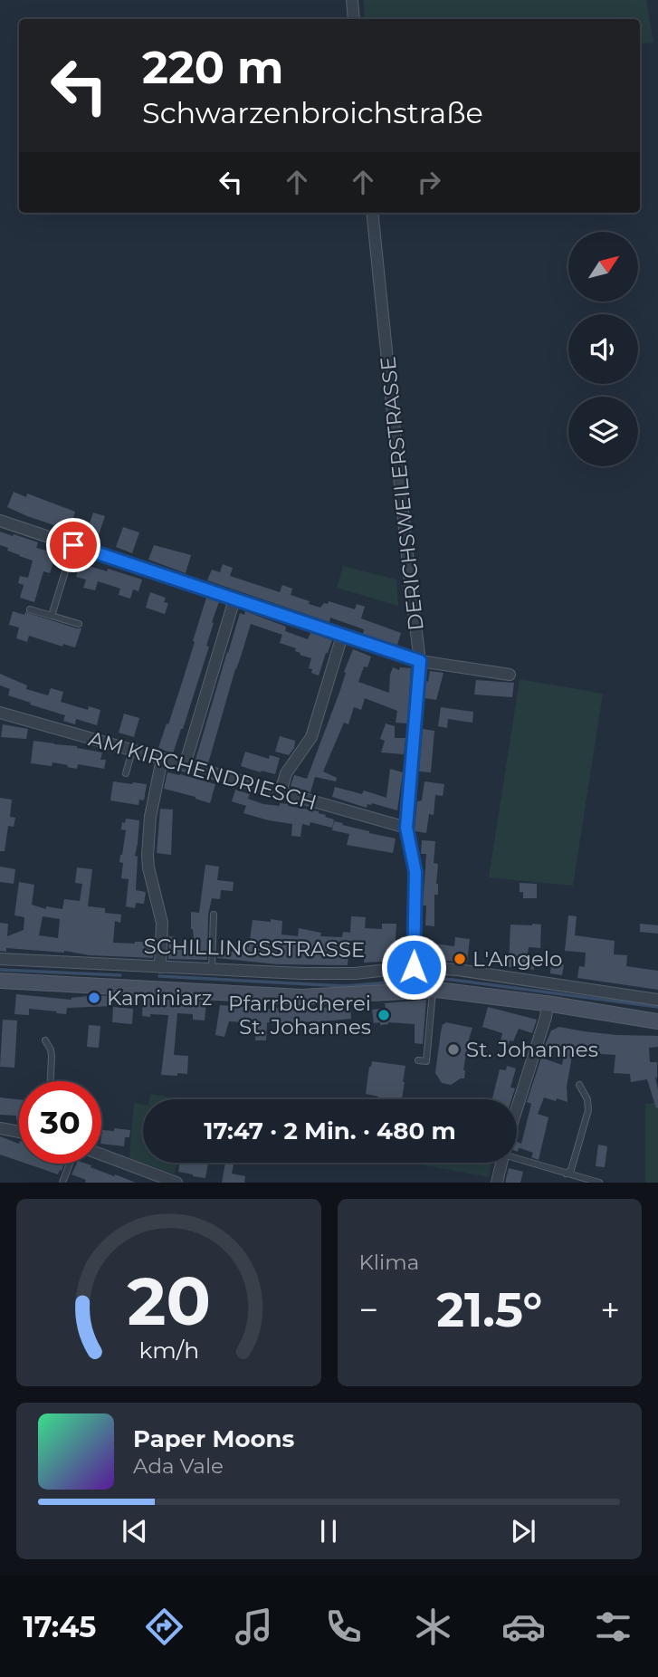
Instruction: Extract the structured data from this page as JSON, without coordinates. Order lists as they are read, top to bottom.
{
  "streets": {
    "main road": ["SCHILLINGSSTRASSE"],
    "street": ["DERICHSWEILERSTRASSE", "AM KIRCHENDRIESCH"]
  },
  "crossings": [
    ["DERICHSWEILERSTRASSE", "AM KIRCHENDRIESCH"],
    ["DERICHSWEILERSTRASSE", "SCHILLINGSSTRASSE"]
  ],
  "places": [
    "L'Angelo",
    "Kaminiarz",
    "Pfarrbücherei St. Johannes",
    "St. Johannes"
  ],
  "north": "top right",
  "page": {
    "turn": ["220 m", "Schwarzenbroichstraße"],
    "limit": "30",
    "trip": "17:47 · 2 Min. · 480 m",
    "tile": "Klima",
    "heat": ["−", "21.5°", "+"],
    "song": ["Paper Moons", "Ada Vale"],
    "tabs": "17:45",
    "gauge": ["20", "km/h"]
  }
}
